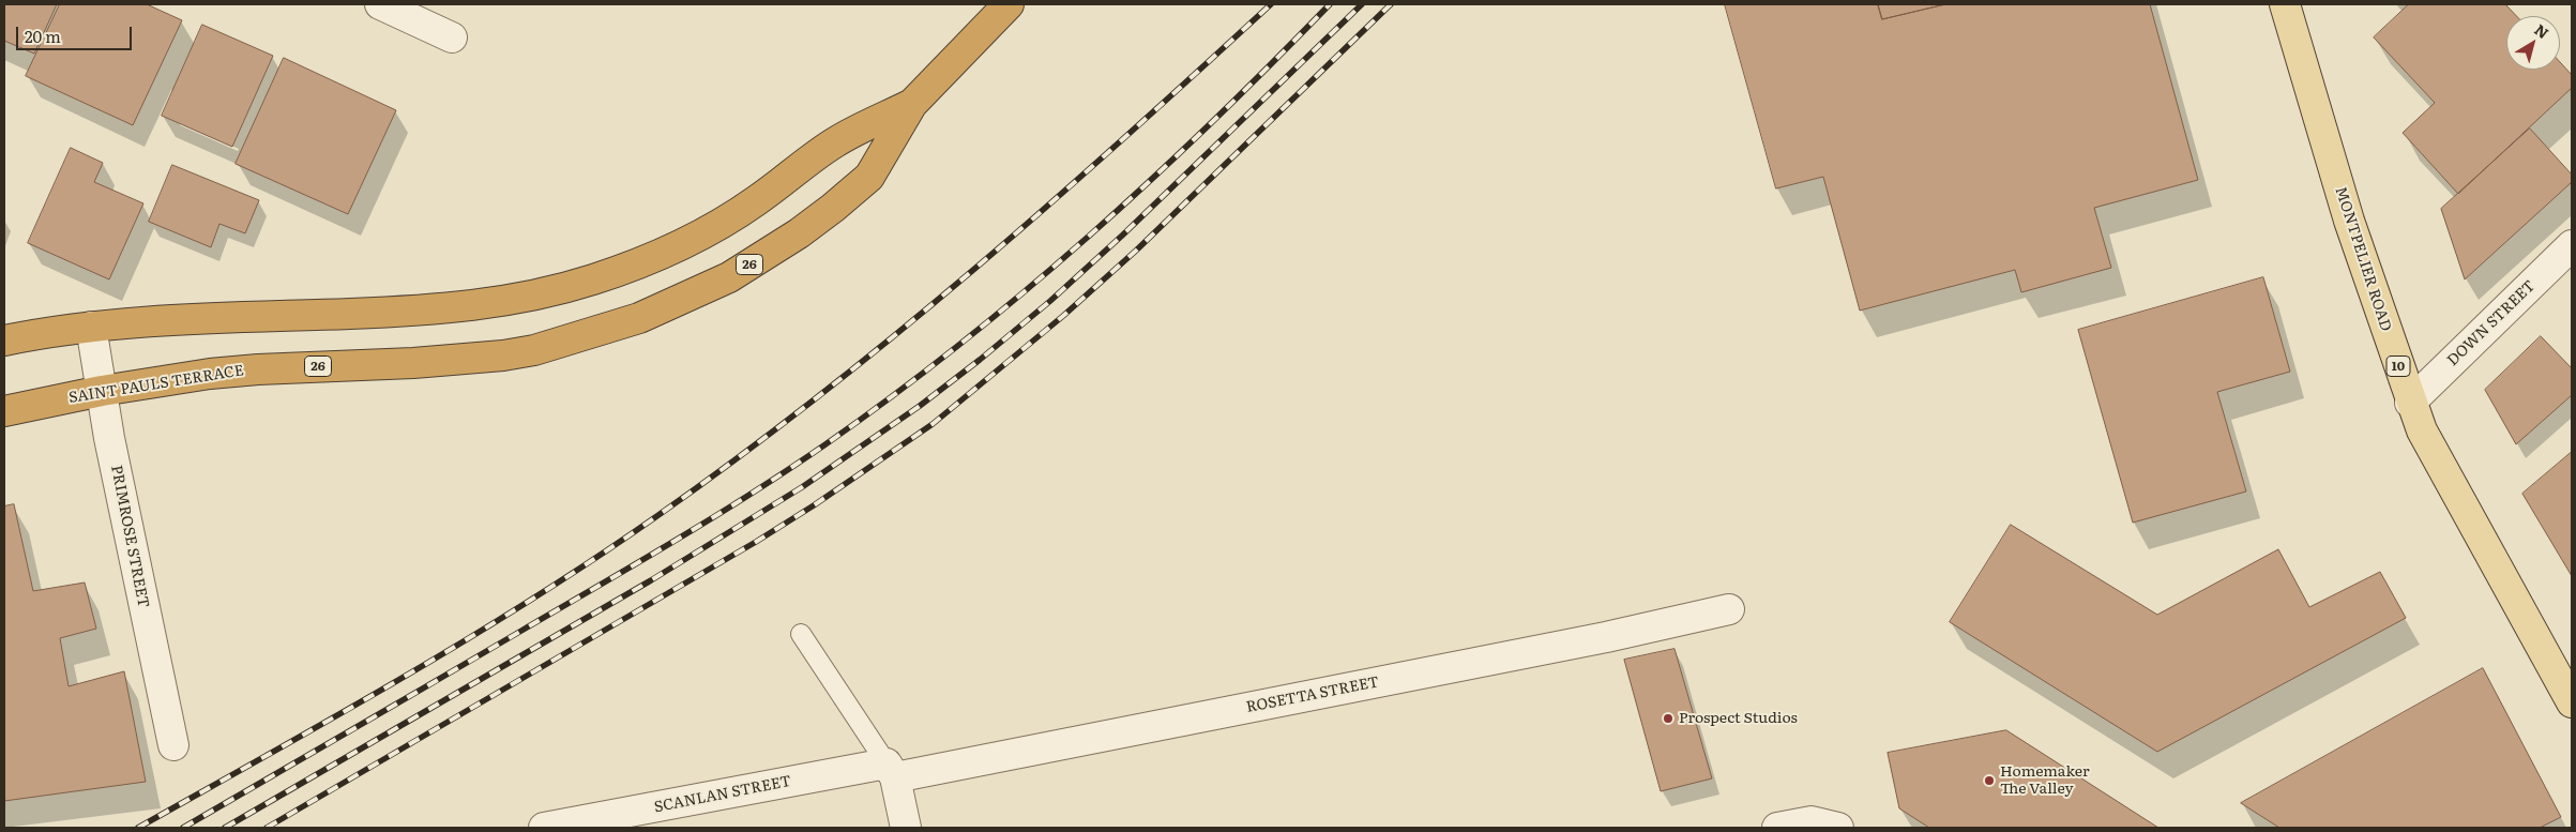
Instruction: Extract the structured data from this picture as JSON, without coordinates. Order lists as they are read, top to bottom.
{
  "streets": {
    "highway": ["26", "SAINT PAULS TERRACE"],
    "main road": ["MONTPELIER ROAD", "10"],
    "street": [
      "DOWN STREET",
      "PRIMROSE STREET",
      "ROSETTA STREET",
      "SCANLAN STREET"
    ]
  },
  "crossings": [
    ["MONTPELIER ROAD", "DOWN STREET"],
    ["26", "SAINT PAULS TERRACE"],
    ["26", "PRIMROSE STREET"],
    ["SAINT PAULS TERRACE", "PRIMROSE STREET"],
    ["ROSETTA STREET", "SCANLAN STREET"]
  ],
  "places": ["Prospect Studios", "Homemaker The Valley"],
  "scale_bar": "20 m",
  "north": "top right"
}
